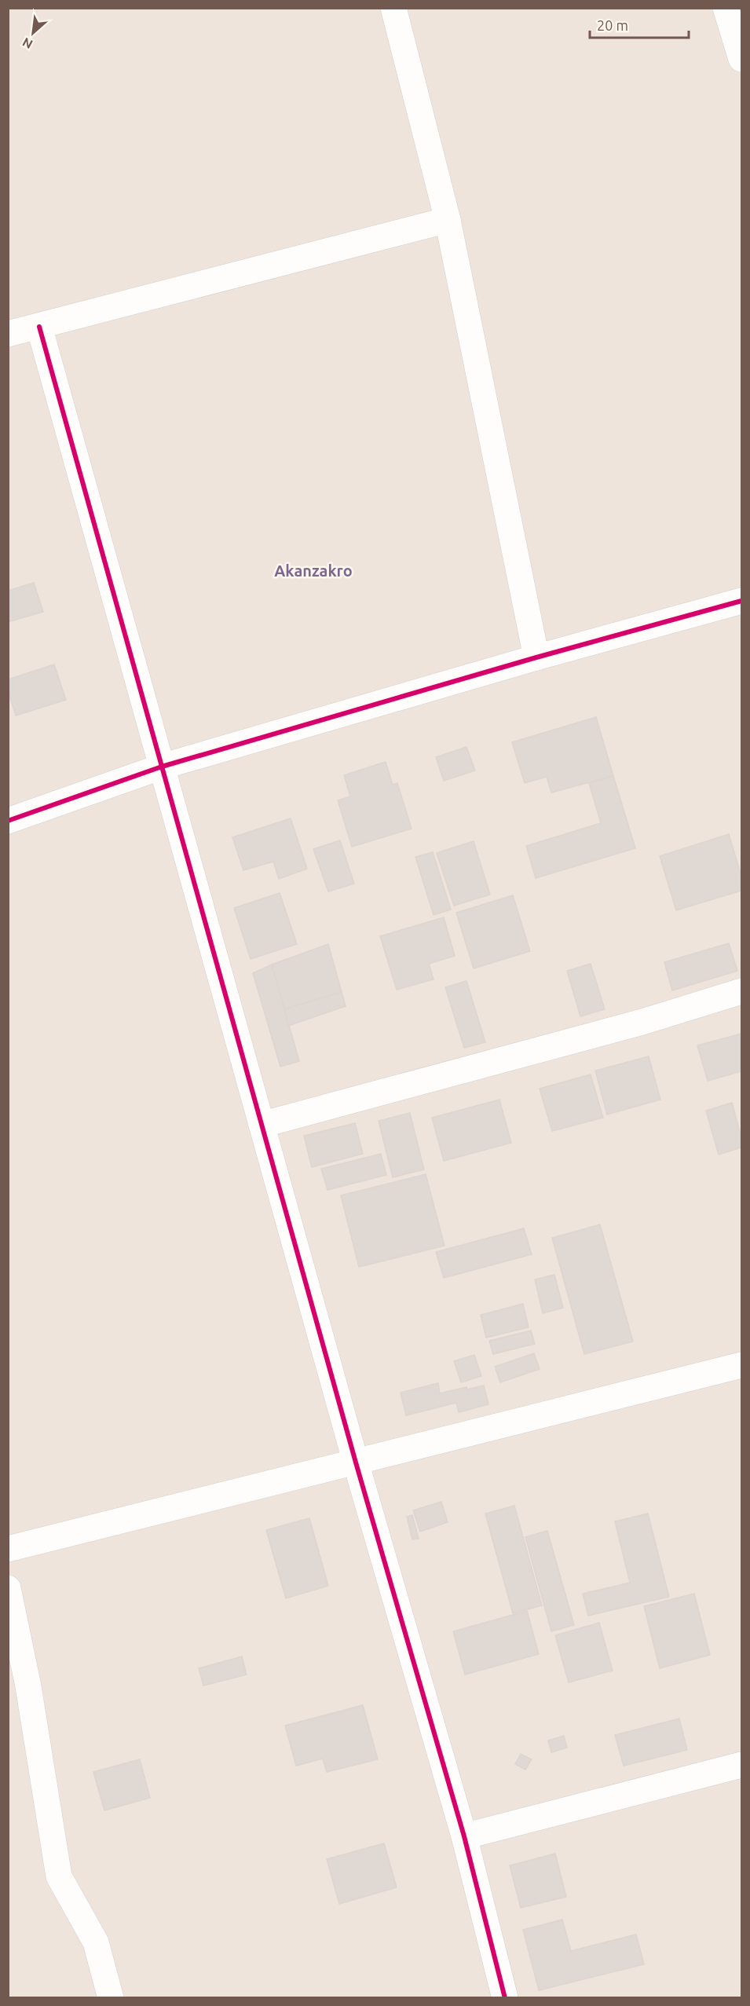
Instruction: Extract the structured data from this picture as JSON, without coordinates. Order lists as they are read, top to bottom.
{
  "districts": ["Akanzakro"],
  "scale_bar": "20 m",
  "north": "bottom left"
}
